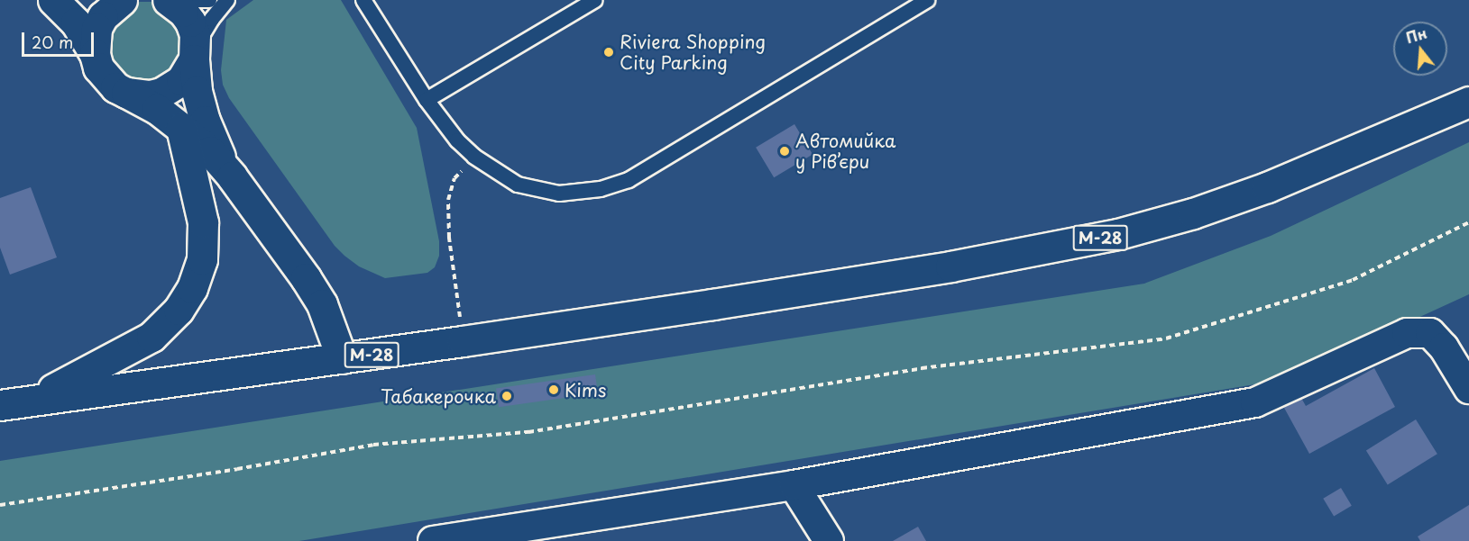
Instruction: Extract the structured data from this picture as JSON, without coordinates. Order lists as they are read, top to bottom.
{
  "streets": {
    "main road": ["М-28"]
  },
  "places": [
    "Riviera Shopping City Parking",
    "Автомийка у Рівʼєри",
    "Kims",
    "Табакерочка"
  ],
  "scale_bar": "20 m",
  "north": "top"
}
